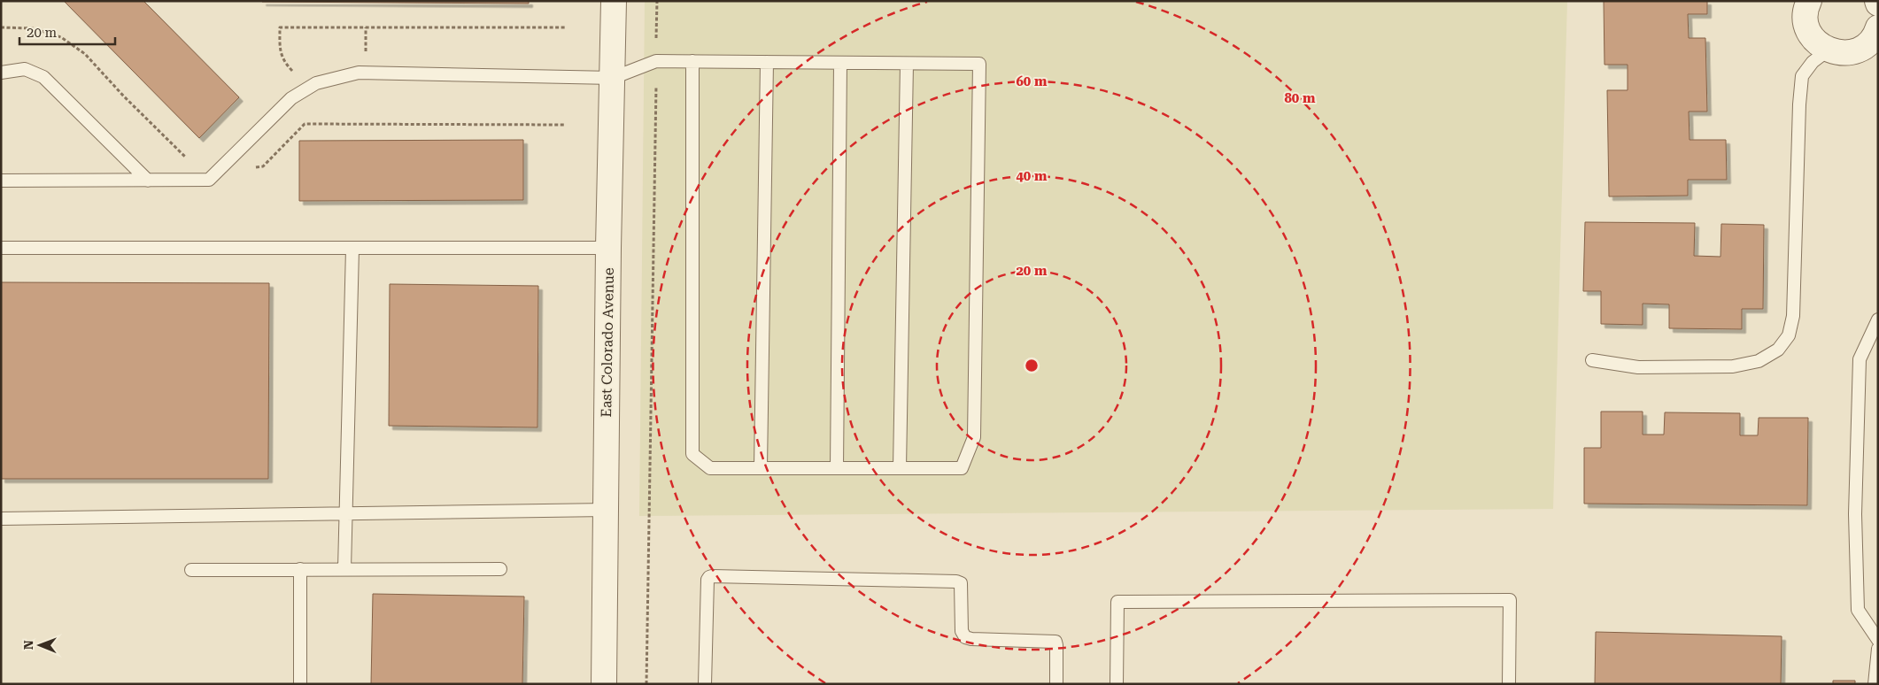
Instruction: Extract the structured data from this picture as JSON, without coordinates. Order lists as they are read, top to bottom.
{
  "streets": {
    "street": ["East Colorado Avenue"]
  },
  "scale_bar": "20 m",
  "north": "left",
  "rings": [
    "60 m",
    "80 m",
    "40 m",
    "20 m"
  ]
}
